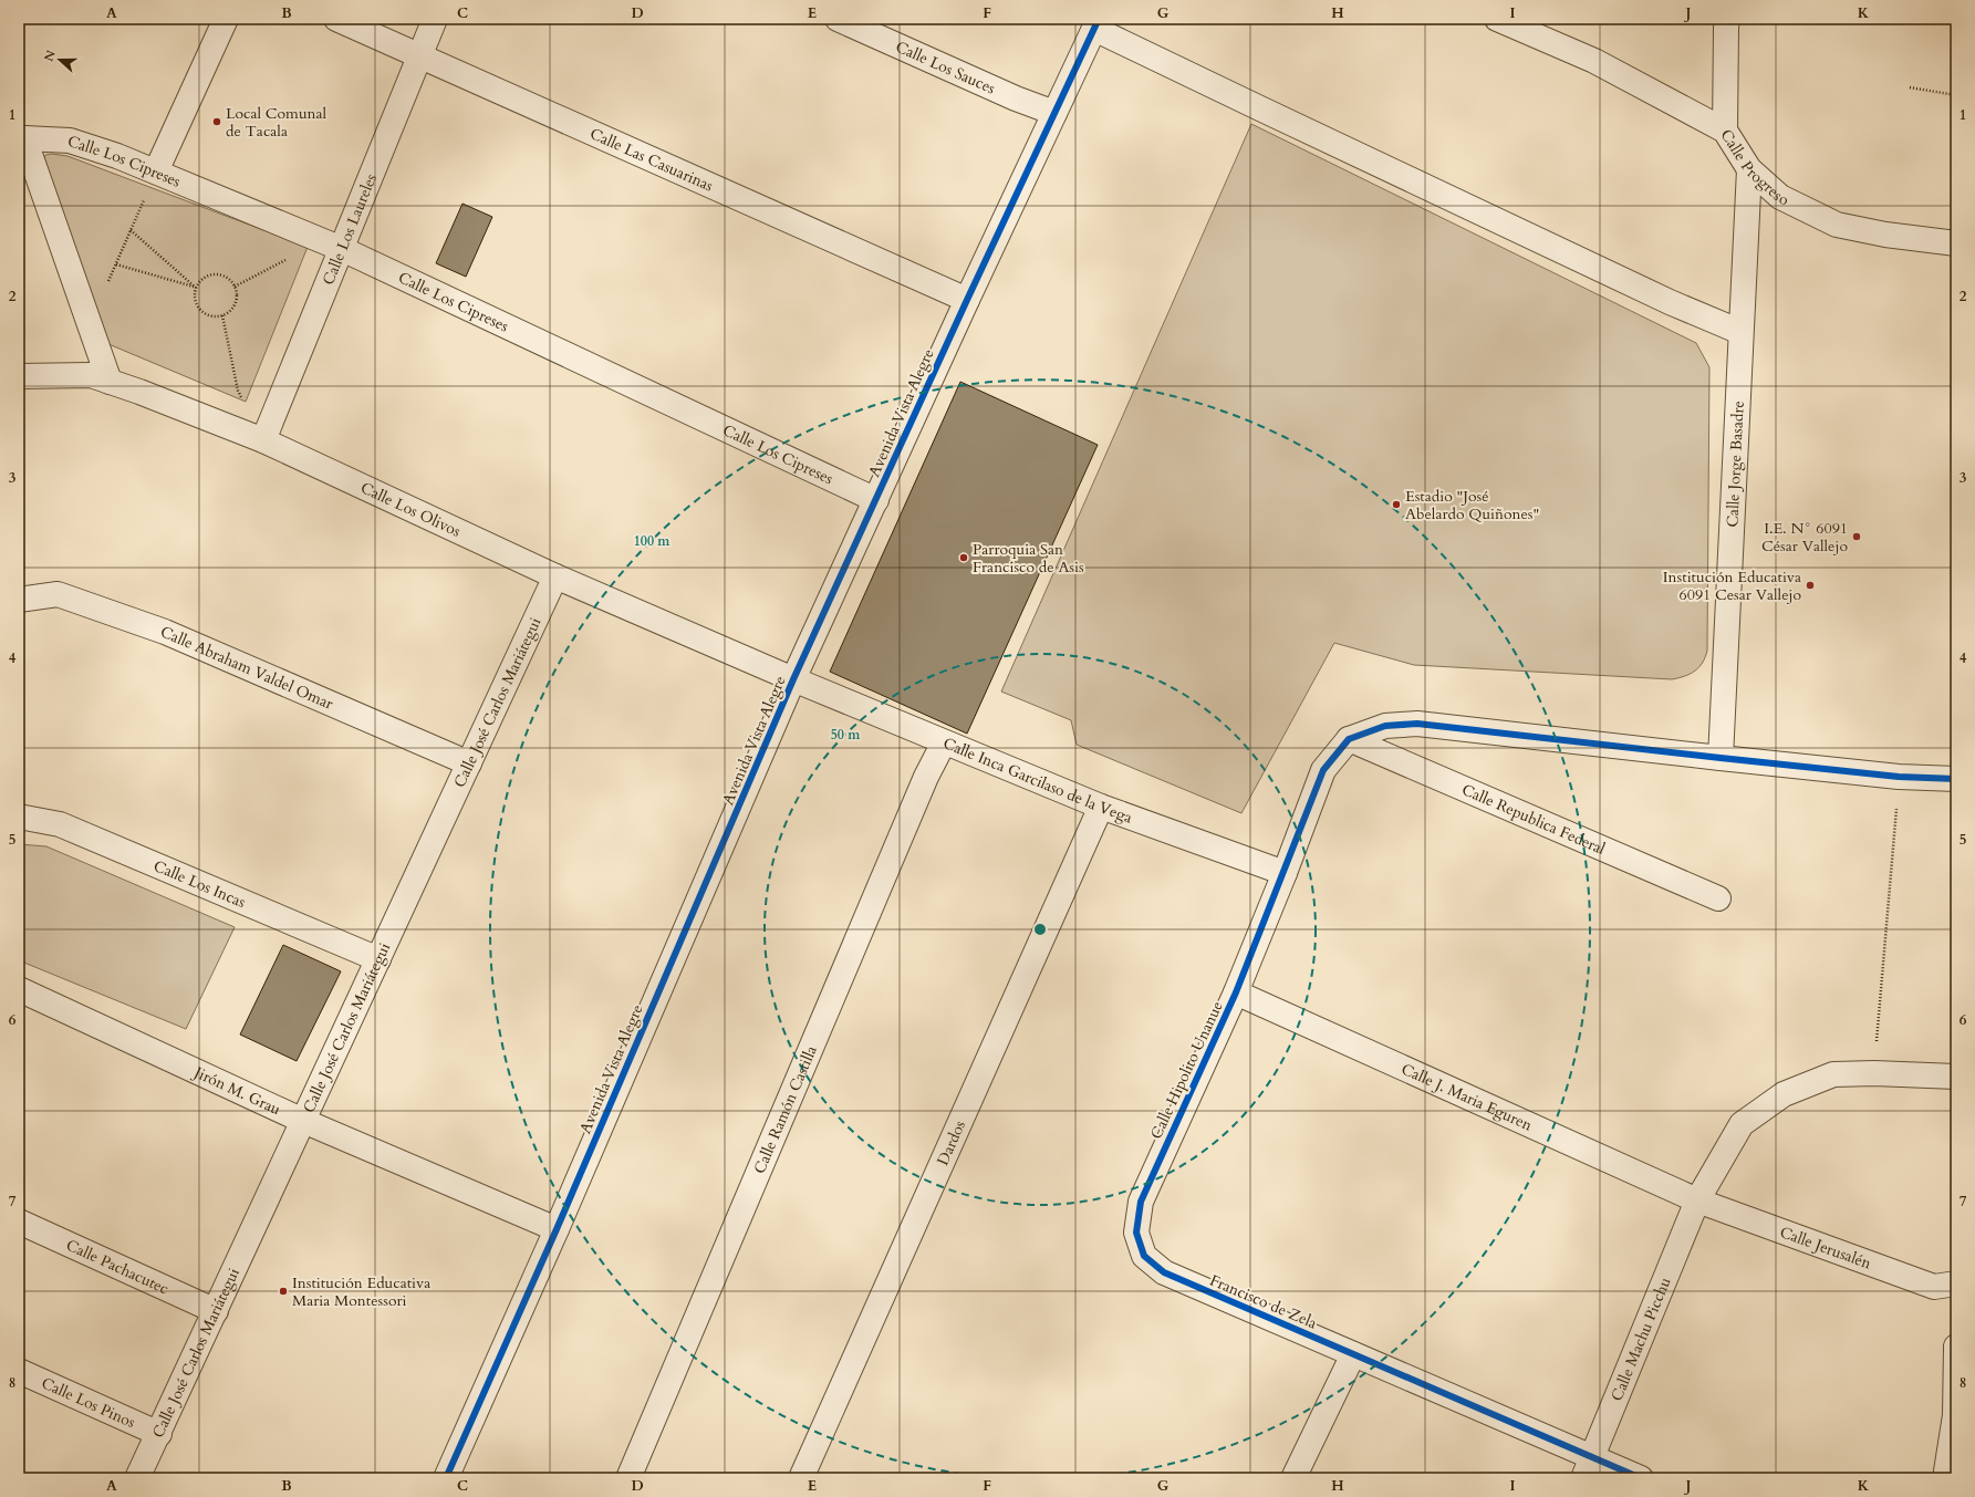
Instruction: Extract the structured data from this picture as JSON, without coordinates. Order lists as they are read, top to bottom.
{
  "streets": {
    "street": [
      "Calle Los Sauces",
      "Calle Las Casuarinas",
      "Calle Los Cipreses",
      "Calle Progreso",
      "Calle Los Laureles",
      "Avenida Vista Alegre",
      "Calle Jorge Basadre",
      "Calle Los Olivos",
      "Calle Abraham Valdel Omar",
      "Calle José Carlos Mariátegui",
      "Calle Inca Garcilaso de la Vega",
      "Calle Republica Federal",
      "Calle Los Incas",
      "Calle Hipolito Unanue",
      "Jirón M. Grau",
      "Calle J. Maria Eguren",
      "Calle Ramón Castilla",
      "Dardos",
      "Calle Jerusalén",
      "Calle Pachacutec",
      "Francisco de Zela",
      "Calle Machu Picchu",
      "Calle Los Pinos"
    ]
  },
  "crossings": [
    ["Calle Los Sauces", "Avenida Vista Alegre"],
    ["Calle Las Casuarinas", "Calle Los Laureles"],
    ["Calle Las Casuarinas", "Avenida Vista Alegre"],
    ["Calle Los Cipreses", "Calle Los Laureles"],
    ["Calle Los Cipreses", "Avenida Vista Alegre"],
    ["Calle Progreso", "Calle Jorge Basadre"],
    ["Calle Los Laureles", "Calle Los Olivos"],
    ["Avenida Vista Alegre", "Calle Los Olivos"],
    ["Avenida Vista Alegre", "Calle Inca Garcilaso de la Vega"],
    ["Avenida Vista Alegre", "Jirón M. Grau"],
    ["Calle Los Olivos", "Calle José Carlos Mariátegui"],
    ["Calle Los Olivos", "Calle Inca Garcilaso de la Vega"],
    ["Calle Abraham Valdel Omar", "Calle José Carlos Mariátegui"],
    ["Calle José Carlos Mariátegui", "Calle Los Incas"],
    ["Calle José Carlos Mariátegui", "Jirón M. Grau"],
    ["Calle José Carlos Mariátegui", "Calle Pachacutec"],
    ["Calle José Carlos Mariátegui", "Calle Los Pinos"],
    ["Calle Inca Garcilaso de la Vega", "Calle Hipolito Unanue"],
    ["Calle Inca Garcilaso de la Vega", "Calle Ramón Castilla"],
    ["Calle Inca Garcilaso de la Vega", "Dardos"],
    ["Calle Republica Federal", "Calle Hipolito Unanue"],
    ["Calle Hipolito Unanue", "Calle J. Maria Eguren"],
    ["Calle Hipolito Unanue", "Francisco de Zela"],
    ["Calle J. Maria Eguren", "Calle Jerusalén"],
    ["Calle J. Maria Eguren", "Calle Machu Picchu"],
    ["Calle Jerusalén", "Calle Machu Picchu"],
    ["Francisco de Zela", "Calle Machu Picchu"]
  ],
  "places": [
    "Local Comunal de Tacala",
    "Estadio \"José Abelardo Quiñones\"",
    "I.E. N° 6091 César Vallejo",
    "Parroquia San Francisco de Asis",
    "Institución Educativa 6091 Cesar Vallejo",
    "Institución Educativa Maria Montessori"
  ],
  "north": "left",
  "grid": {
    "columns": [
      "A",
      "B",
      "C",
      "D",
      "E",
      "F",
      "G",
      "H",
      "I",
      "J",
      "K"
    ],
    "rows": [
      "1",
      "2",
      "3",
      "4",
      "5",
      "6",
      "7",
      "8"
    ]
  },
  "rings": ["100 m", "50 m"]
}
